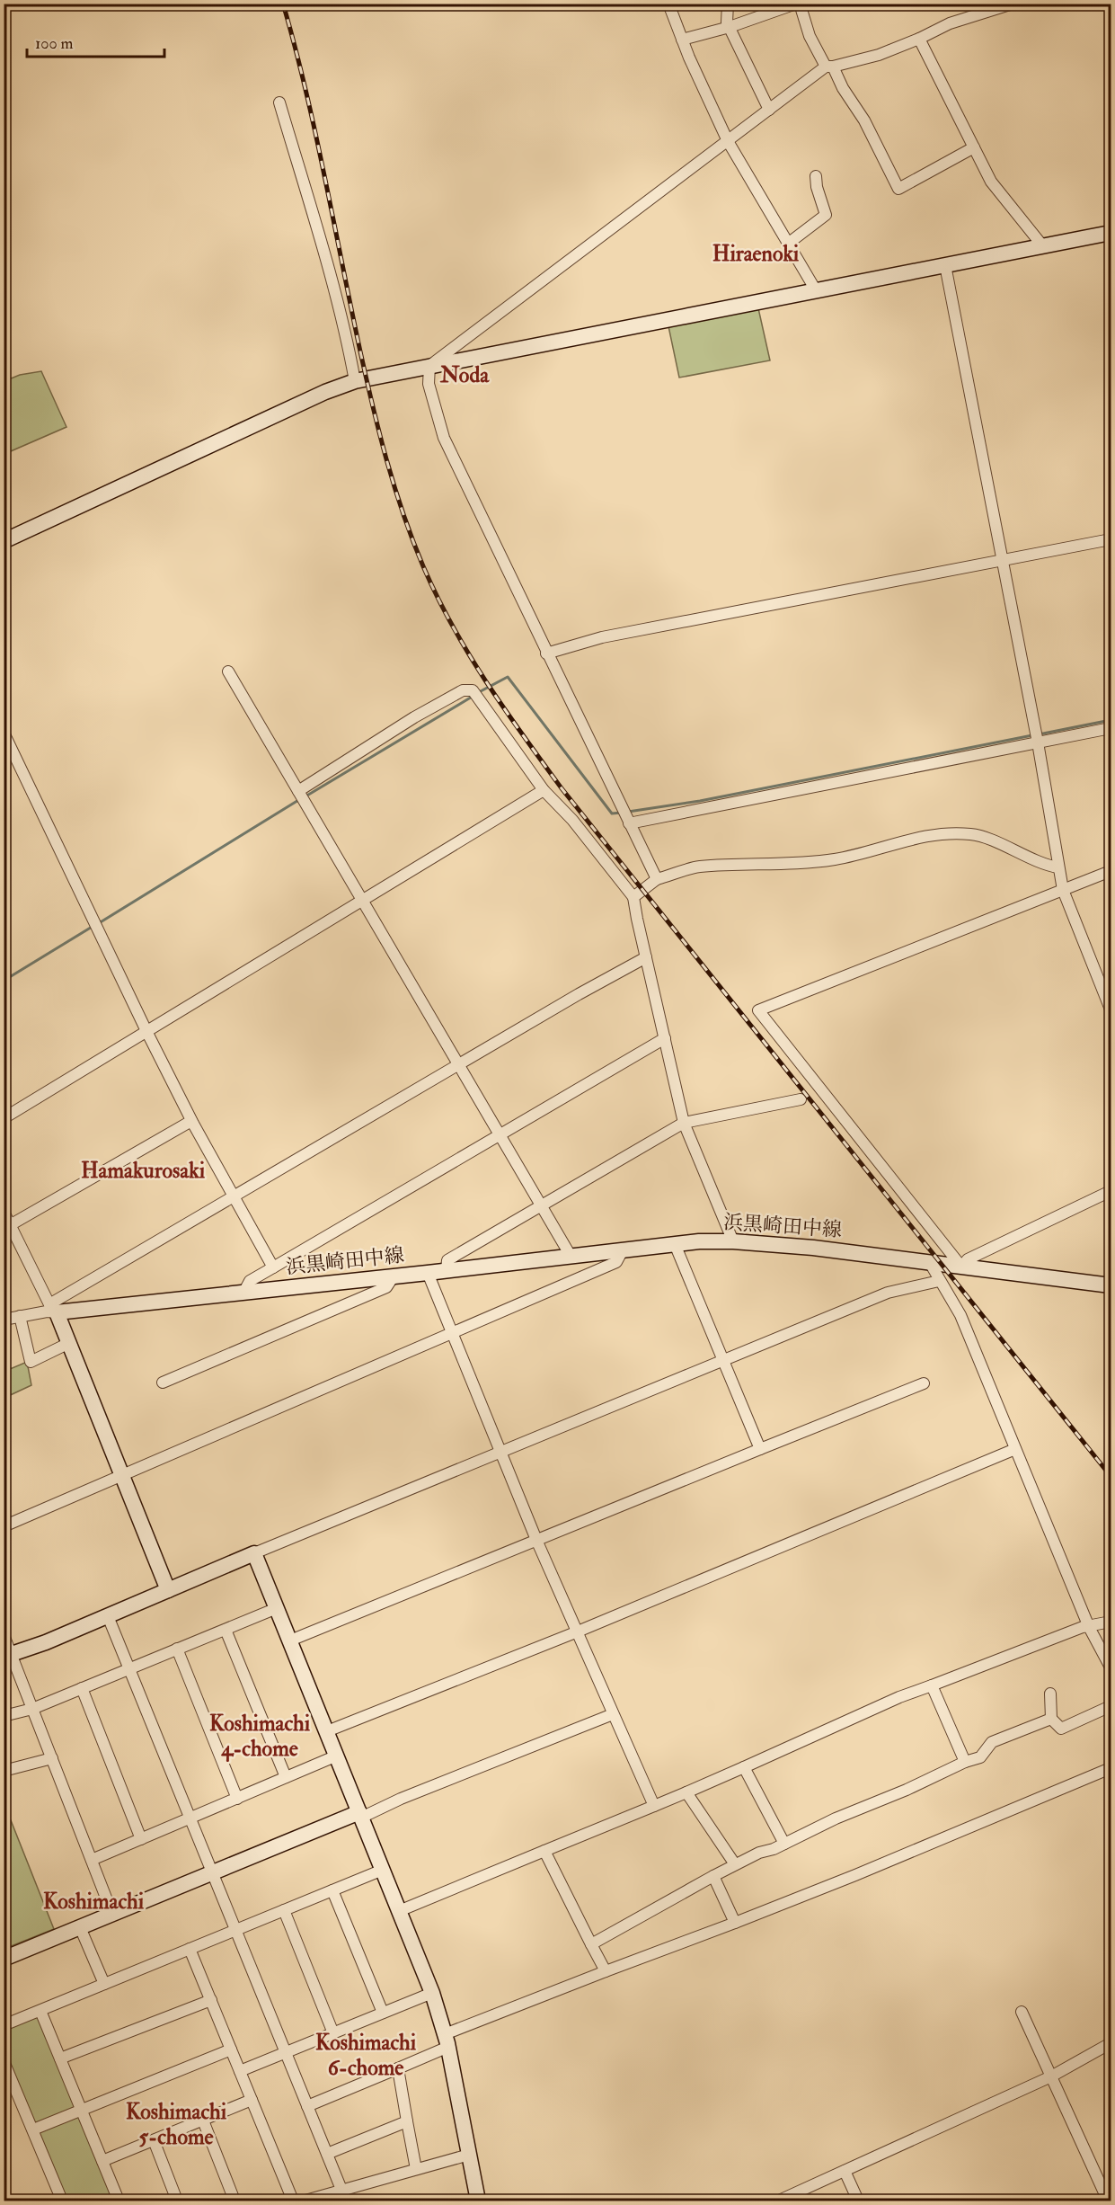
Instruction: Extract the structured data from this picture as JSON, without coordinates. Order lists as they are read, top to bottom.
{
  "streets": {
    "street": ["浜黒崎田中線"]
  },
  "districts": [
    "Hiraenoki",
    "Noda",
    "Hamakurosaki",
    "Koshimachi 4-chome",
    "Koshimachi",
    "Koshimachi 6-chome",
    "Koshimachi 5-chome"
  ],
  "scale_bar": "100 m"
}
